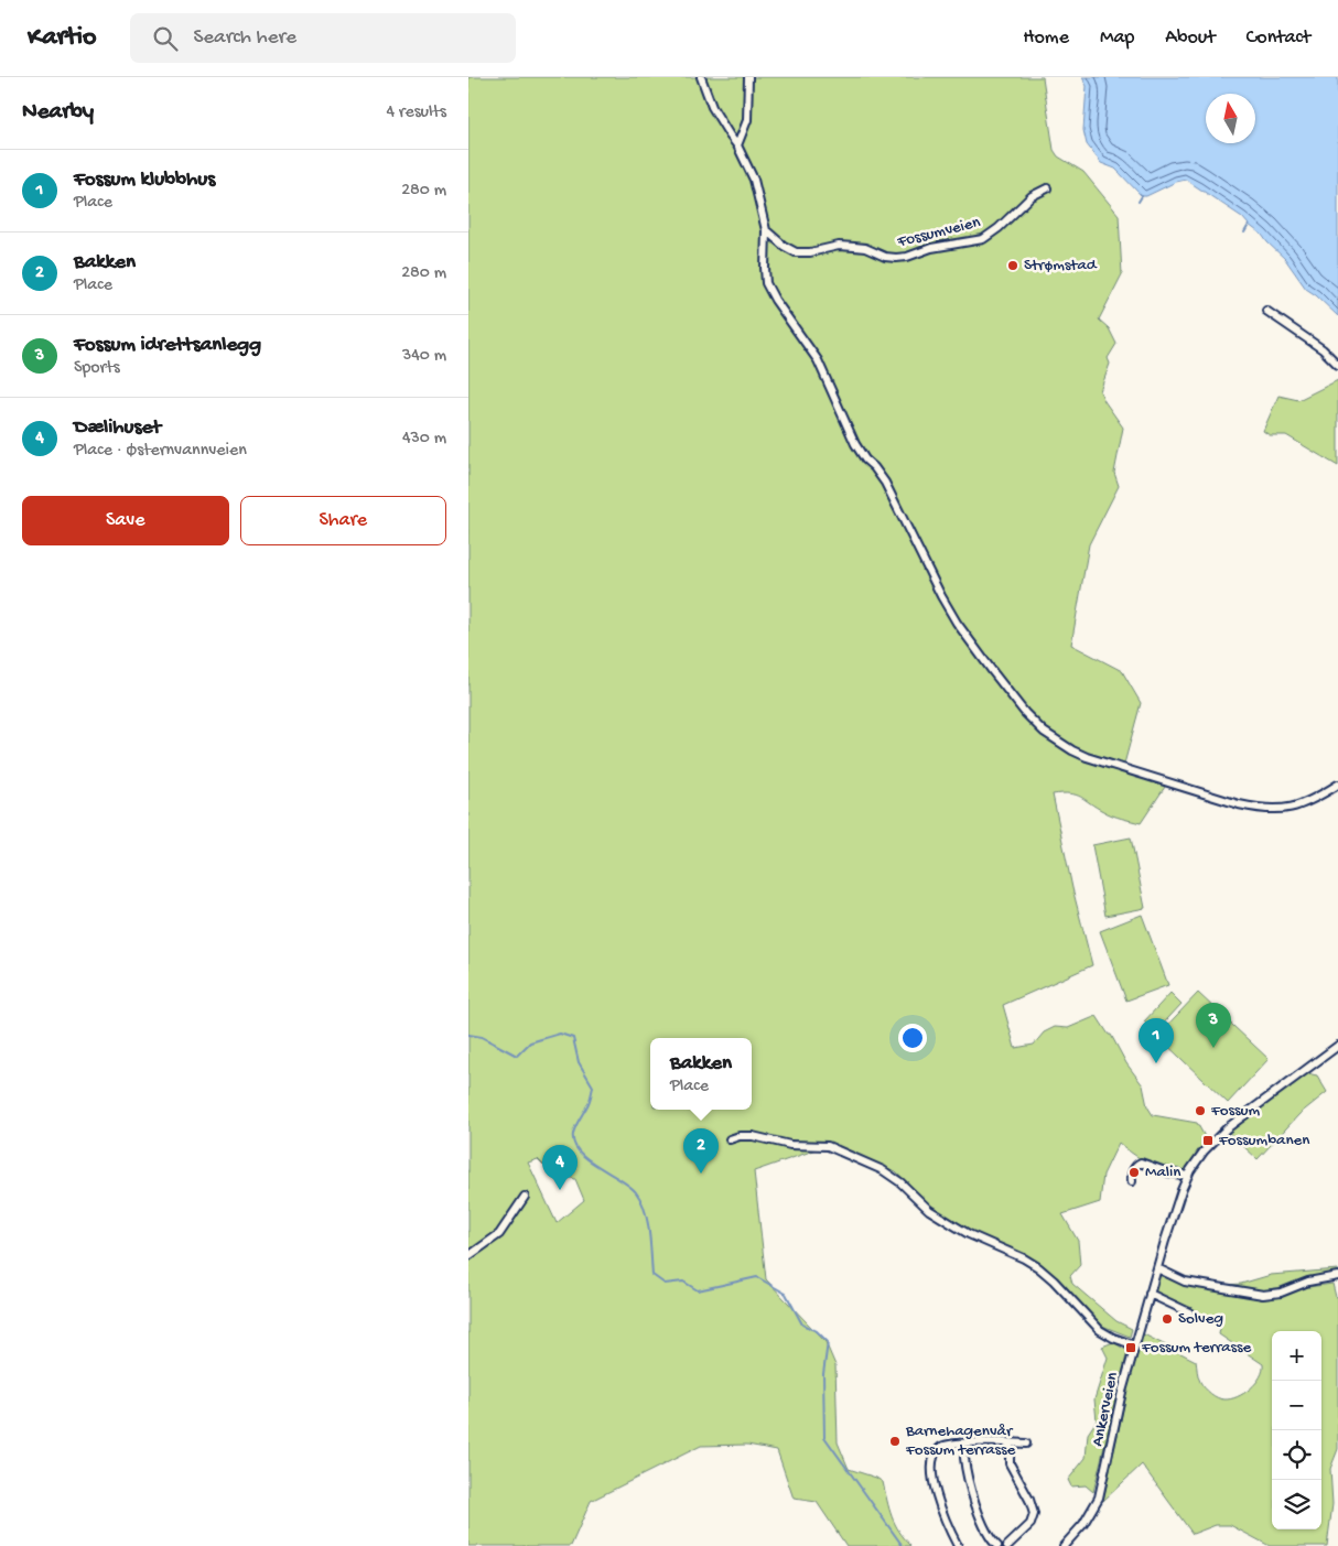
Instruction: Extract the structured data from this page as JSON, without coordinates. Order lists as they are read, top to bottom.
{
  "streets": {
    "street": ["Fossumveien", "Ankerveien"]
  },
  "places": {
    "other": [
      "Strømstad",
      "Fossum",
      "Malin",
      "Solveg",
      "Barnehagenvår Fossum terrasse"
    ],
    "transit": ["Fossumbanen", "Fossum terrasse"]
  },
  "north": "top",
  "page": {
    "header": "Kartio",
    "search": "Search here",
    "nav": [
      "Home",
      "Map",
      "About",
      "Contact"
    ],
    "heading": ["Nearby", "4 results"],
    "list": [
      {
        "mark": "1",
        "name": "Fossum klubbhus",
        "note": "Place",
        "value": "280 m"
      },
      {
        "mark": "2",
        "name": "Bakken",
        "note": "Place",
        "value": "280 m"
      },
      {
        "mark": "3",
        "name": "Fossum idrettsanlegg",
        "note": "Sports",
        "value": "340 m"
      },
      {
        "mark": "4",
        "name": "Dælihuset",
        "note": "Place · Østernvannveien",
        "value": "430 m"
      }
    ],
    "buttons": ["Save", "Share"],
    "pins": [
      "3",
      "1",
      "2",
      "4"
    ],
    "popup": ["Bakken", "Place"],
    "map_buttons": ["+", "−"]
  }
}
